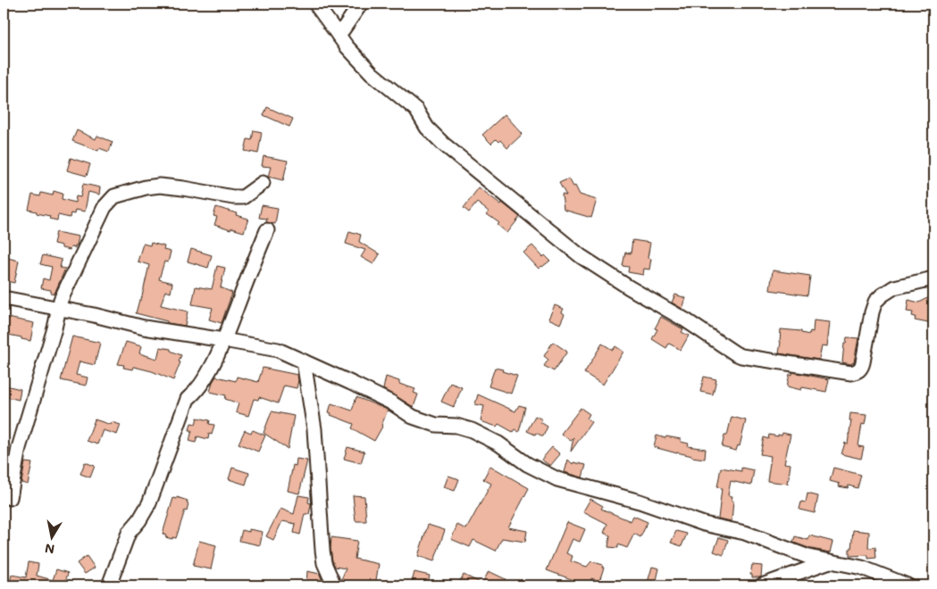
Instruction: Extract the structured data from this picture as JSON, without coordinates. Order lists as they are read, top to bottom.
{
  "north": "bottom"
}
